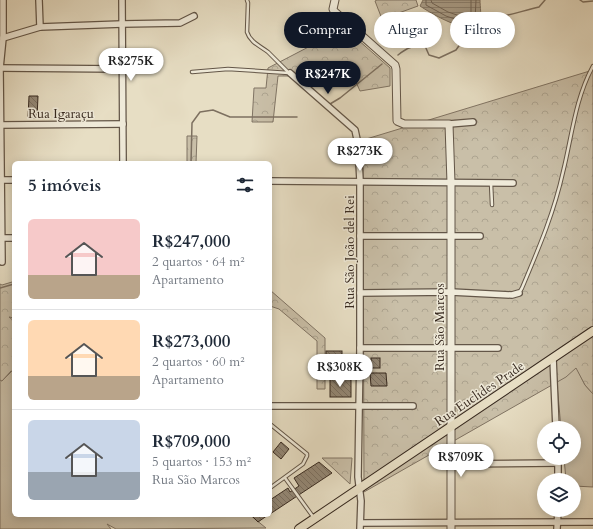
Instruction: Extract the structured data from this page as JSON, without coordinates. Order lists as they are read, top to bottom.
{
  "streets": {
    "main road": ["Rua Euclides Prade"],
    "street": ["Rua Igaraçu", "Rua São João del Rei", "Rua São Marcos"]
  },
  "crossings": [
    ["Rua São João del Rei", "Rua Euclides Prade"],
    ["Rua São Marcos", "Rua Euclides Prade"]
  ],
  "page": {
    "chip": ["Comprar", "Alugar", "Filtros"],
    "price": [
      "R$275K",
      "R$247K",
      "R$273K",
      "R$308K",
      "R$709K"
    ],
    "heading": "5 imóveis",
    "list": [
      {
        "name": "R$247,000",
        "note": "2 quartos · 64 m² · Apartamento"
      },
      {
        "name": "R$273,000",
        "note": "2 quartos · 60 m² · Apartamento"
      },
      {
        "name": "R$709,000",
        "note": "5 quartos · 153 m² · Rua São Marcos"
      }
    ]
  }
}
